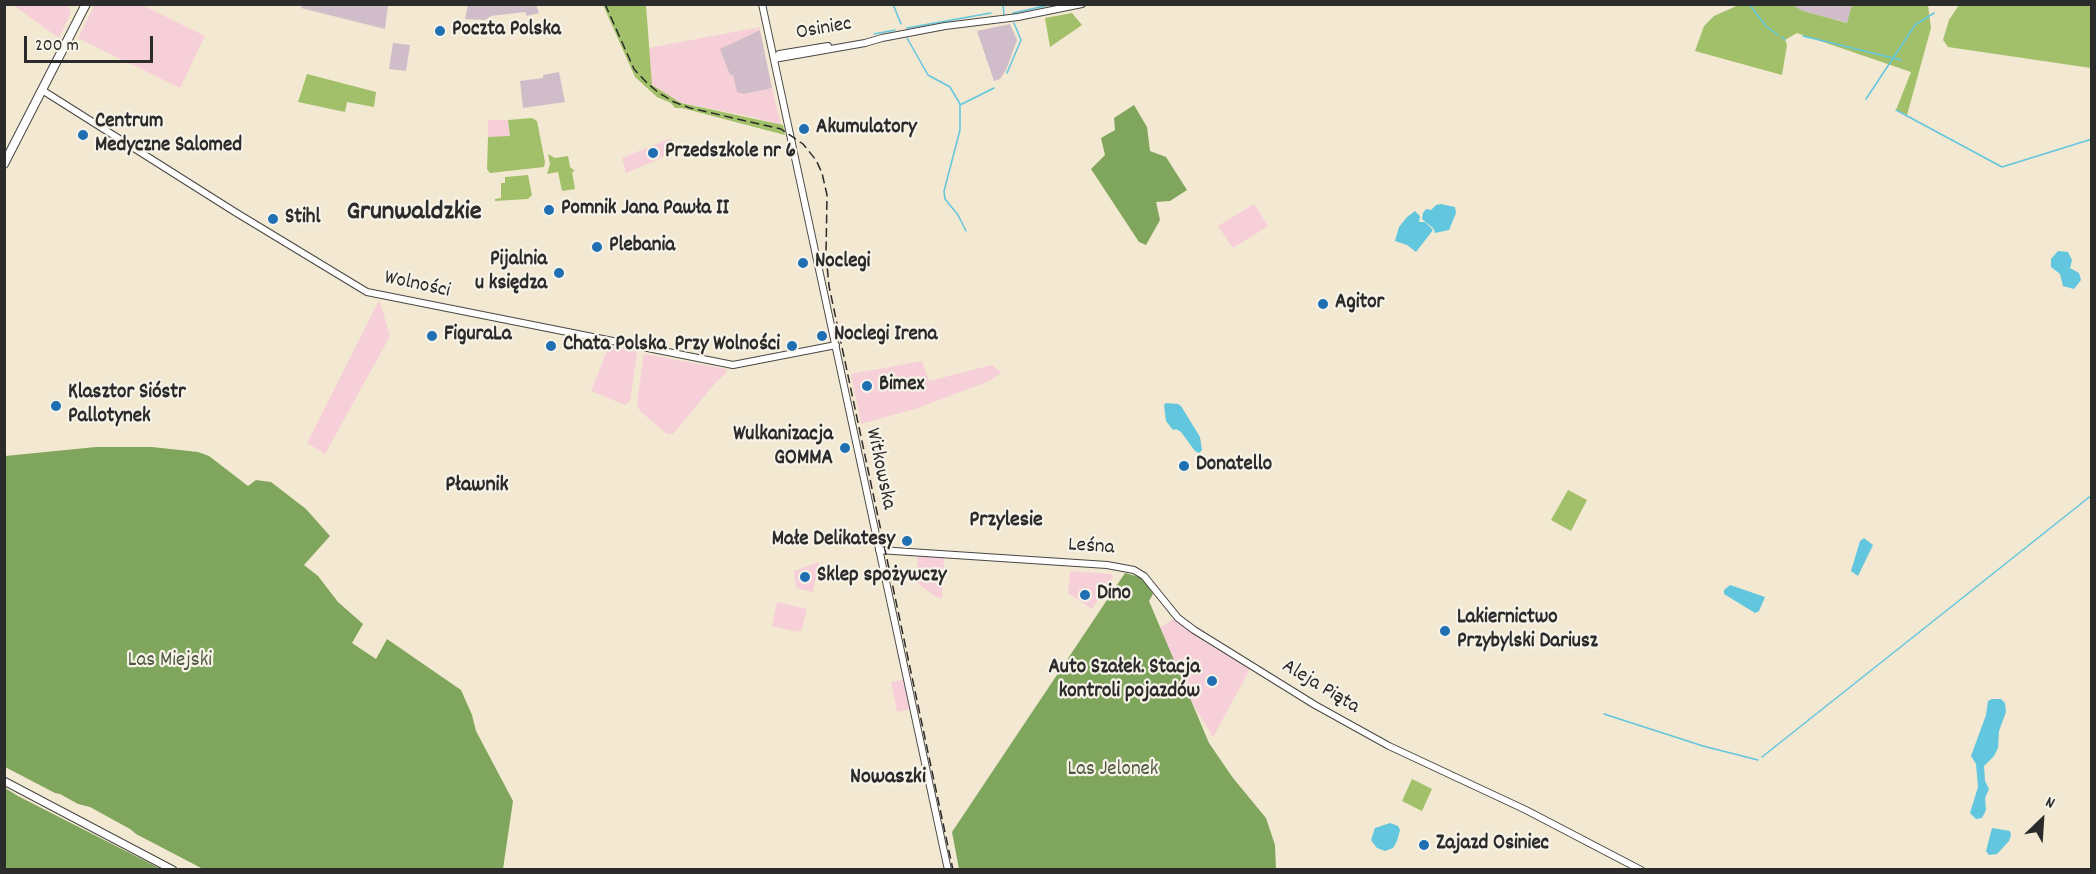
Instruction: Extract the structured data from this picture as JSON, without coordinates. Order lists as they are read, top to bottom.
{
  "streets": {
    "street": [
      "Osiniec",
      "Wolności",
      "Witkowska",
      "Leśna",
      "Aleja Piąta"
    ]
  },
  "crossings": [
    ["Osiniec", "Witkowska"],
    ["Wolności", "Witkowska"],
    ["Witkowska", "Leśna"],
    ["Leśna", "Aleja Piąta"]
  ],
  "districts": [
    "Grunwaldzkie",
    "Pławnik",
    "Przylesie",
    "Nowaszki"
  ],
  "parks": ["Las Miejski", "Las Jelonek"],
  "places": [
    "Poczta Polska",
    "Akumulatory",
    "Centrum Medyczne Salomed",
    "Przedszkole nr 6",
    "Pomnik Jana Pawła II",
    "Stihl",
    "Plebania",
    "Noclegi",
    "Pijalnia u księdza",
    "Agitor",
    "FiguraLa",
    "Noclegi Irena",
    "Chata Polska",
    "Przy Wolności",
    "Bimex",
    "Klasztor Sióstr Pallotynek",
    "Wulkanizacja GOMMA",
    "Donatello",
    "Małe Delikatesy",
    "Sklep spożywczy",
    "Dino",
    "Lakiernictwo Przybylski Dariusz",
    "Auto Szałek. Stacja kontroli pojazdów",
    "Zajazd Osiniec"
  ],
  "scale_bar": "200 m",
  "north": "top right"
}
